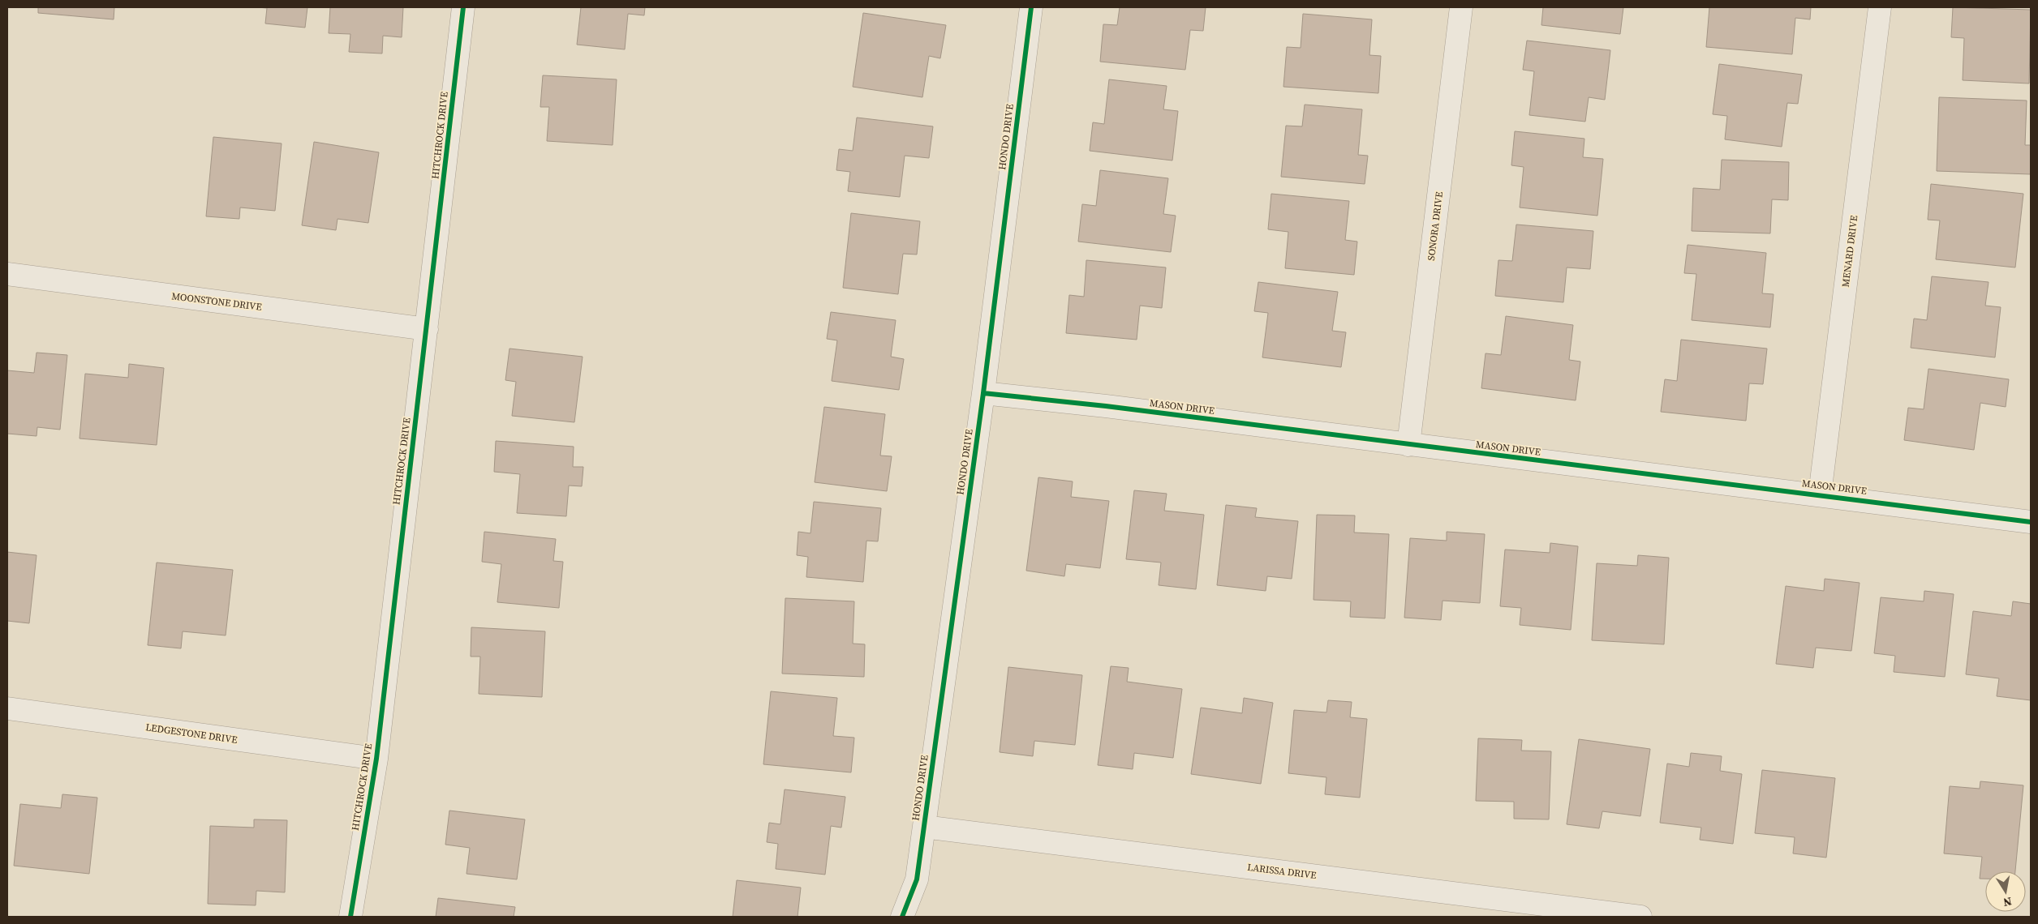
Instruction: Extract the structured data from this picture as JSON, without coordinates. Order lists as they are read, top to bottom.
{
  "streets": {
    "street": [
      "HITCHROCK DRIVE",
      "HONDO DRIVE",
      "SONORA DRIVE",
      "MENARD DRIVE",
      "MOONSTONE DRIVE",
      "MASON DRIVE",
      "LEDGESTONE DRIVE",
      "LARISSA DRIVE"
    ]
  },
  "crossings": [
    ["HITCHROCK DRIVE", "MOONSTONE DRIVE"],
    ["HITCHROCK DRIVE", "LEDGESTONE DRIVE"],
    ["HONDO DRIVE", "MASON DRIVE"],
    ["HONDO DRIVE", "LARISSA DRIVE"],
    ["SONORA DRIVE", "MASON DRIVE"],
    ["MENARD DRIVE", "MASON DRIVE"]
  ],
  "north": "bottom"
}
